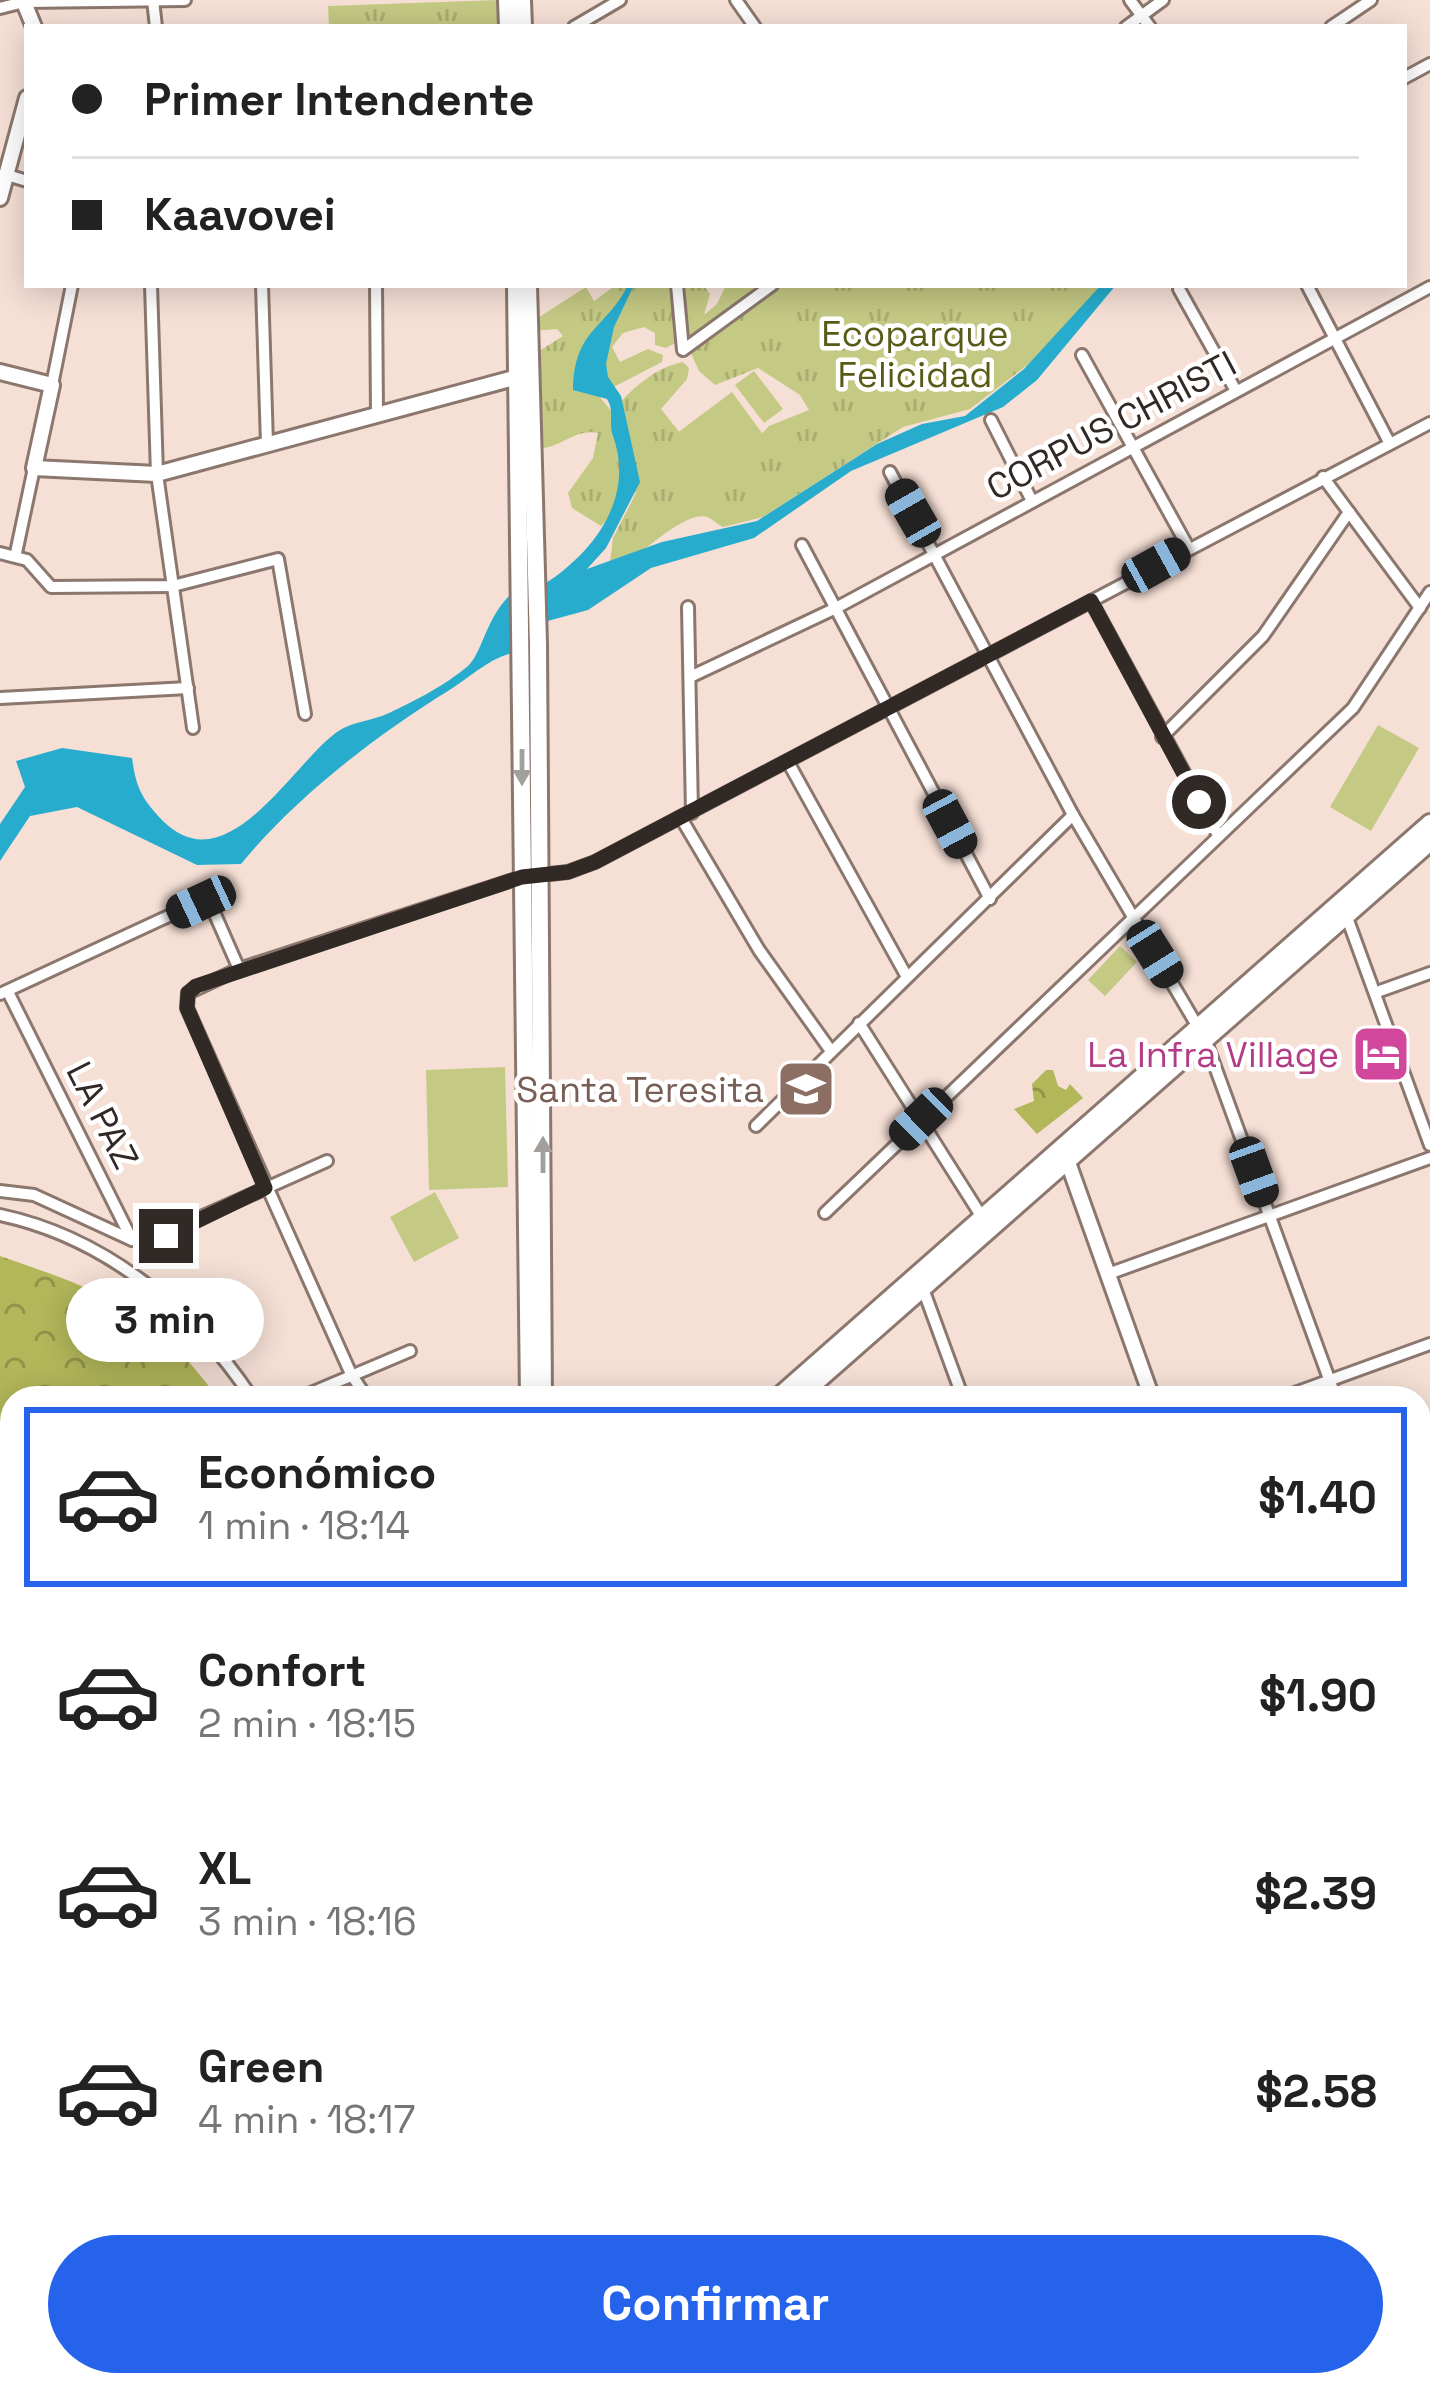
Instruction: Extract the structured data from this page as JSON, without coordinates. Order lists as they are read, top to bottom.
{
  "streets": {
    "street": ["CORPUS CHRISTI", "LA PAZ"]
  },
  "parks": ["Ecoparque Felicidad"],
  "places": {
    "hotel": ["La Infra Village"],
    "school or university": ["Santa Teresita"]
  },
  "page": {
    "banner": ["Primer Intendente", "Kaavovei"],
    "bubble": "3 min",
    "list": [
      {
        "name": "Económico",
        "note": "1 min · 18:14",
        "value": "$1.40"
      },
      {
        "name": "Confort",
        "note": "2 min · 18:15",
        "value": "$1.90"
      },
      {
        "name": "XL",
        "note": "3 min · 18:16",
        "value": "$2.39"
      },
      {
        "name": "Green",
        "note": "4 min · 18:17",
        "value": "$2.58"
      }
    ],
    "buttons": "Confirmar"
  }
}
